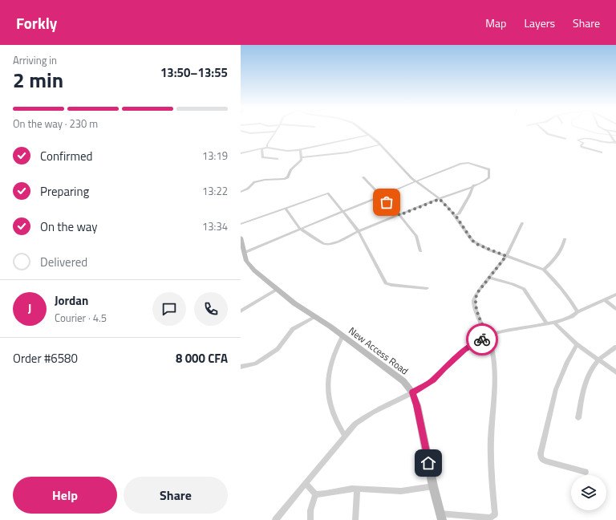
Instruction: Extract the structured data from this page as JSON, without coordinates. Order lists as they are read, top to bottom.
{
  "streets": {
    "main road": ["New Access Road"]
  },
  "page": {
    "header": "Forkly",
    "nav": ["Map", "Layers", "Share"],
    "heading": ["2 min", "Arriving in", "13:50–13:55"],
    "panel": [
      "Jordan",
      "Courier · 4.5",
      "Order #6580",
      "8 000 CFA"
    ],
    "bar": "On the way · 230 m",
    "list": [
      ["Confirmed", "13:19"],
      ["Preparing", "13:22"],
      ["On the way", "13:34"],
      "Delivered"
    ],
    "round": "J",
    "buttons": ["Help", "Share"]
  }
}
